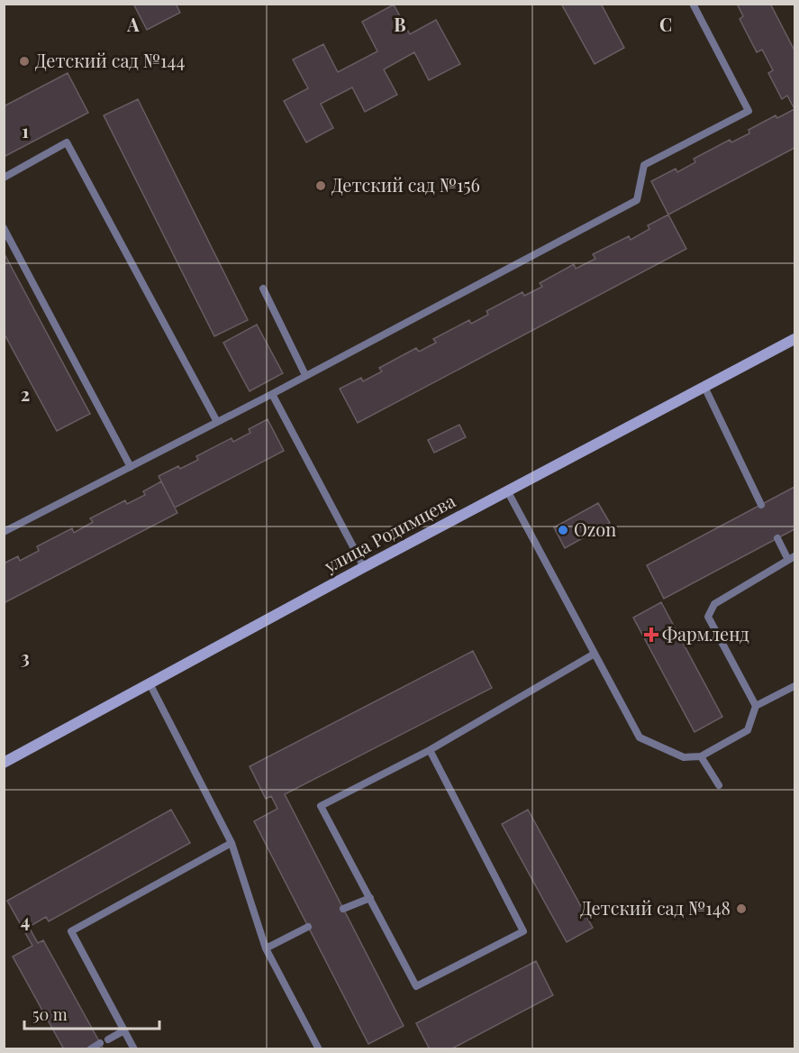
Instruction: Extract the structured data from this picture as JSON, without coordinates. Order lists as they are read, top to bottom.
{
  "streets": {
    "main road": ["улица Родимцева"]
  },
  "places": {
    "other": [
      "Детский сад №144",
      "Детский сад №156",
      "Ozon",
      "Детский сад №148"
    ],
    "health": ["Фармленд"]
  },
  "scale_bar": "50 m",
  "grid": {
    "columns": ["A", "B", "C"],
    "rows": [
      "1",
      "2",
      "3",
      "4"
    ]
  }
}
